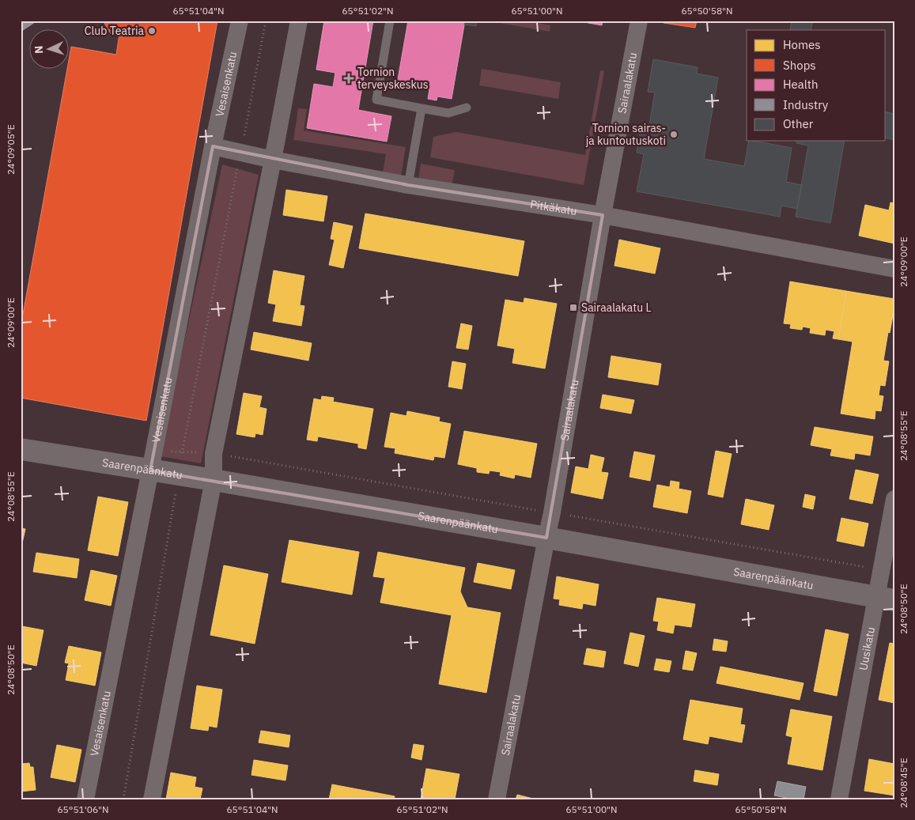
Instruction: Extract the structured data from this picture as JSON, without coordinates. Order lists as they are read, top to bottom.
{
  "streets": {
    "street": [
      "Sairaalakatu",
      "Vesaisenkatu",
      "Pitkäkatu",
      "Saarenpäänkatu",
      "Uusikatu"
    ]
  },
  "crossings": [
    ["Sairaalakatu", "Pitkäkatu"],
    ["Sairaalakatu", "Saarenpäänkatu"],
    ["Vesaisenkatu", "Pitkäkatu"],
    ["Vesaisenkatu", "Saarenpäänkatu"],
    ["Saarenpäänkatu", "Uusikatu"]
  ],
  "places": {
    "other": ["Club Teatria", "Tornion sairas- ja kuntoutuskoti"],
    "health": ["Tornion terveyskeskus"],
    "transit": ["Sairaalakatu L"]
  },
  "legend": [
    "Homes",
    "Shops",
    "Health",
    "Industry",
    "Other"
  ],
  "north": "left",
  "coordinates": [
    "65°51'04\"N",
    "65°51'02\"N",
    "65°51'00\"N",
    "65°50'58\"N",
    "24°09'05\"E",
    "24°09'00\"E",
    "24°08'55\"E",
    "24°08'50\"E",
    "24°08'45\"E",
    "65°51'06\"N"
  ]
}
